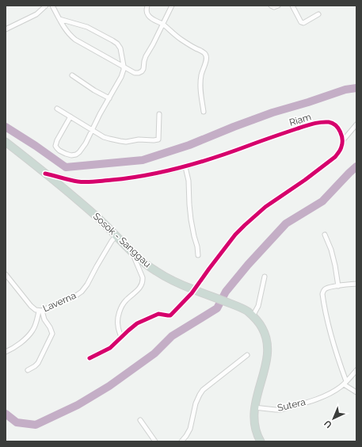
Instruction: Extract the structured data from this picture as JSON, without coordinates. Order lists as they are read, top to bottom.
{
  "streets": {
    "highway": ["Sosok - Sanggau"],
    "street": ["Riam", "Laverna", "Sutera"]
  },
  "crossings": [
    ["Riam", "Sosok - Sanggau"],
    ["Sosok - Sanggau", "Laverna"],
    ["Sosok - Sanggau", "Sutera"]
  ],
  "north": "bottom left"
}
